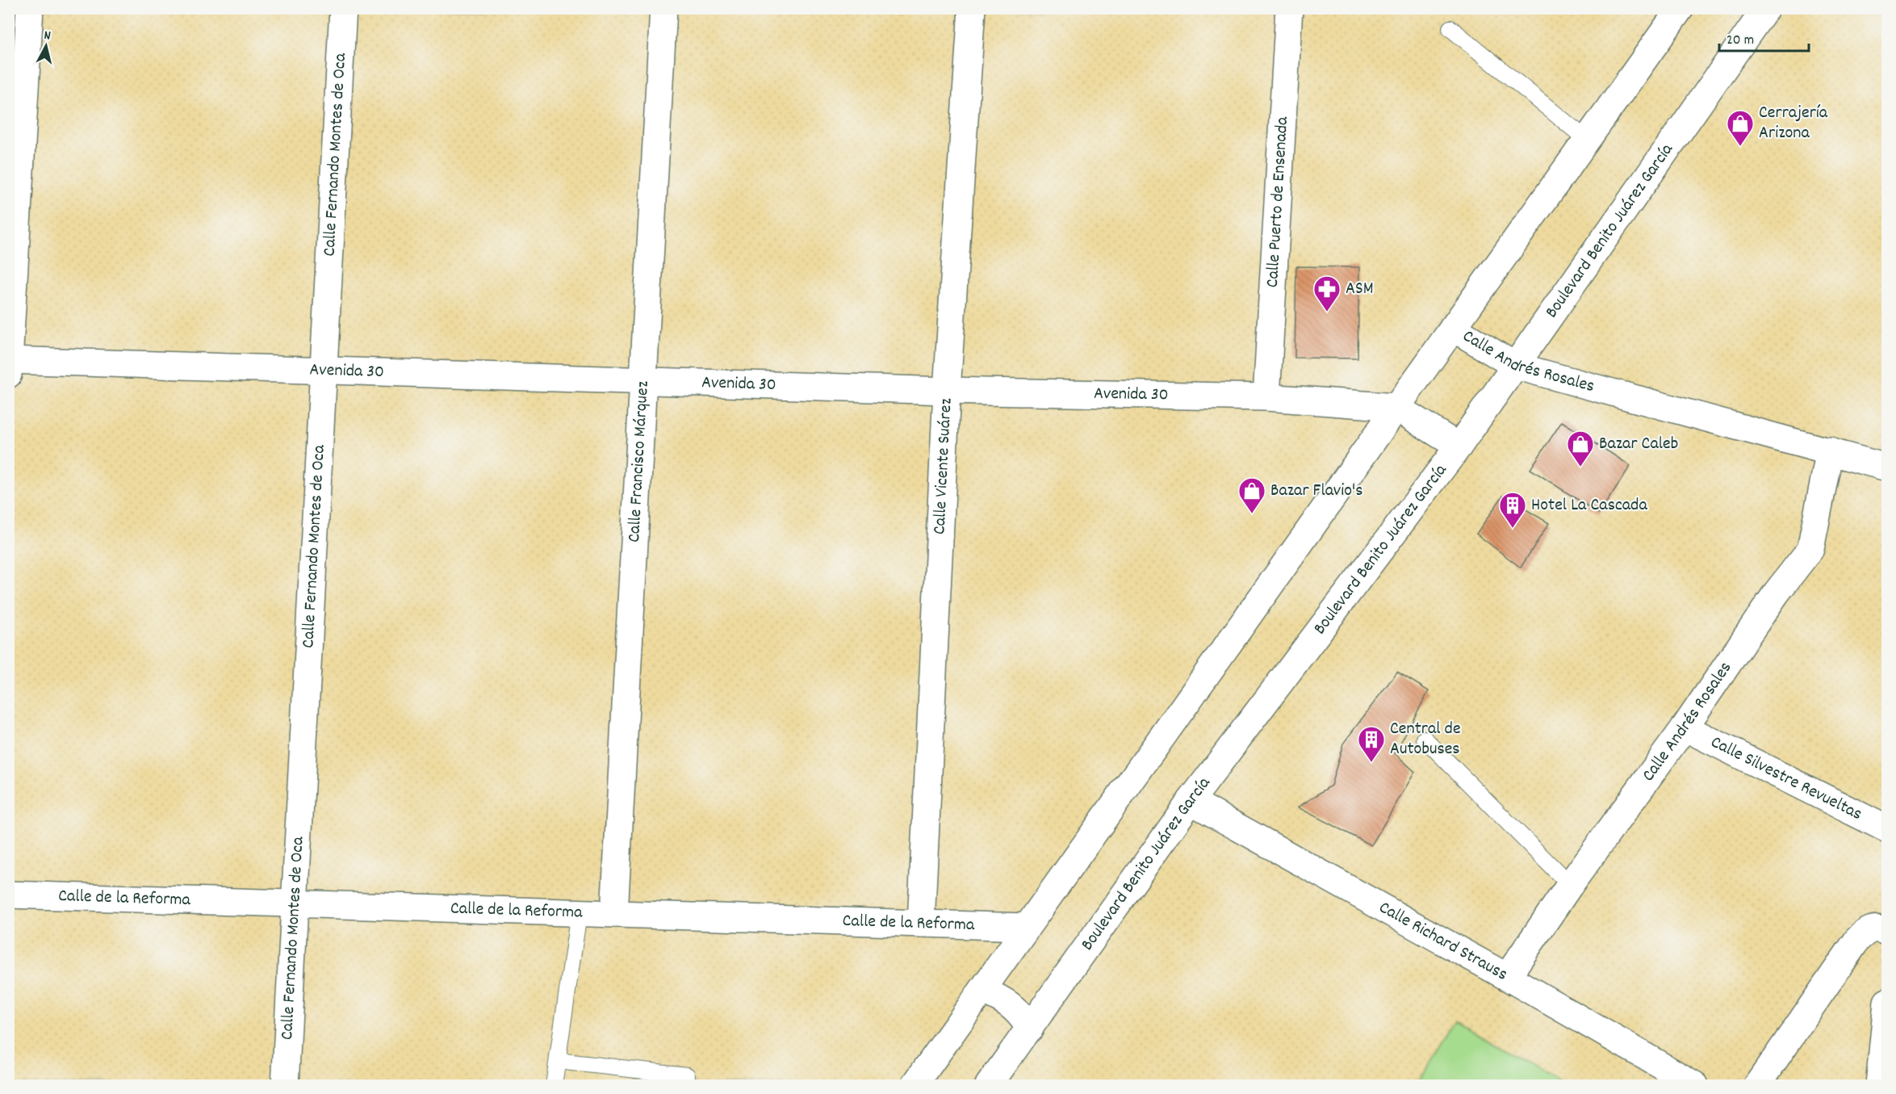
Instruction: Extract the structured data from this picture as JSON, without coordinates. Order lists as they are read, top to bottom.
{
  "streets": {
    "street": [
      "Calle Fernando Montes de Oca",
      "Calle Puerto de Ensenada",
      "Boulevard Benito Juárez García",
      "Calle Andrés Rosales",
      "Avenida 30",
      "Calle Francisco Márquez",
      "Calle Vicente Suárez",
      "Calle Silvestre Revueltas",
      "Calle de la Reforma",
      "Calle Richard Strauss"
    ]
  },
  "crossings": [
    ["Calle Fernando Montes de Oca", "Avenida 30"],
    ["Calle Fernando Montes de Oca", "Calle de la Reforma"],
    ["Calle Puerto de Ensenada", "Avenida 30"],
    ["Boulevard Benito Juárez García", "Calle Andrés Rosales"],
    ["Boulevard Benito Juárez García", "Avenida 30"],
    ["Boulevard Benito Juárez García", "Calle Richard Strauss"],
    ["Calle Andrés Rosales", "Calle Silvestre Revueltas"],
    ["Calle Andrés Rosales", "Calle Richard Strauss"],
    ["Avenida 30", "Calle Francisco Márquez"],
    ["Avenida 30", "Calle Vicente Suárez"],
    ["Calle Francisco Márquez", "Calle de la Reforma"],
    ["Calle Vicente Suárez", "Calle de la Reforma"]
  ],
  "places": {
    "shop": ["Cerrajería Arizona", "Bazar Caleb", "Bazar Flavio's"],
    "pharmacy": ["ASM"],
    "building": ["Hotel La Cascada", "Central de Autobuses"]
  },
  "scale_bar": "20 m",
  "north": "top"
}
